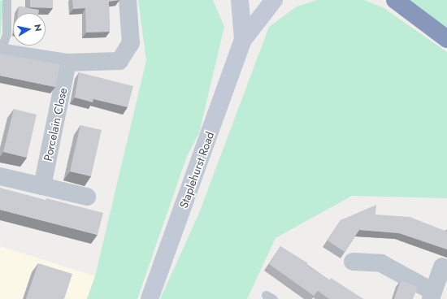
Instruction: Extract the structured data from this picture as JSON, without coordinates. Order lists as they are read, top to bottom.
{
  "streets": {
    "main road": ["Staplehurst Road"],
    "street": ["Porcelain Close"]
  },
  "north": "right"
}
